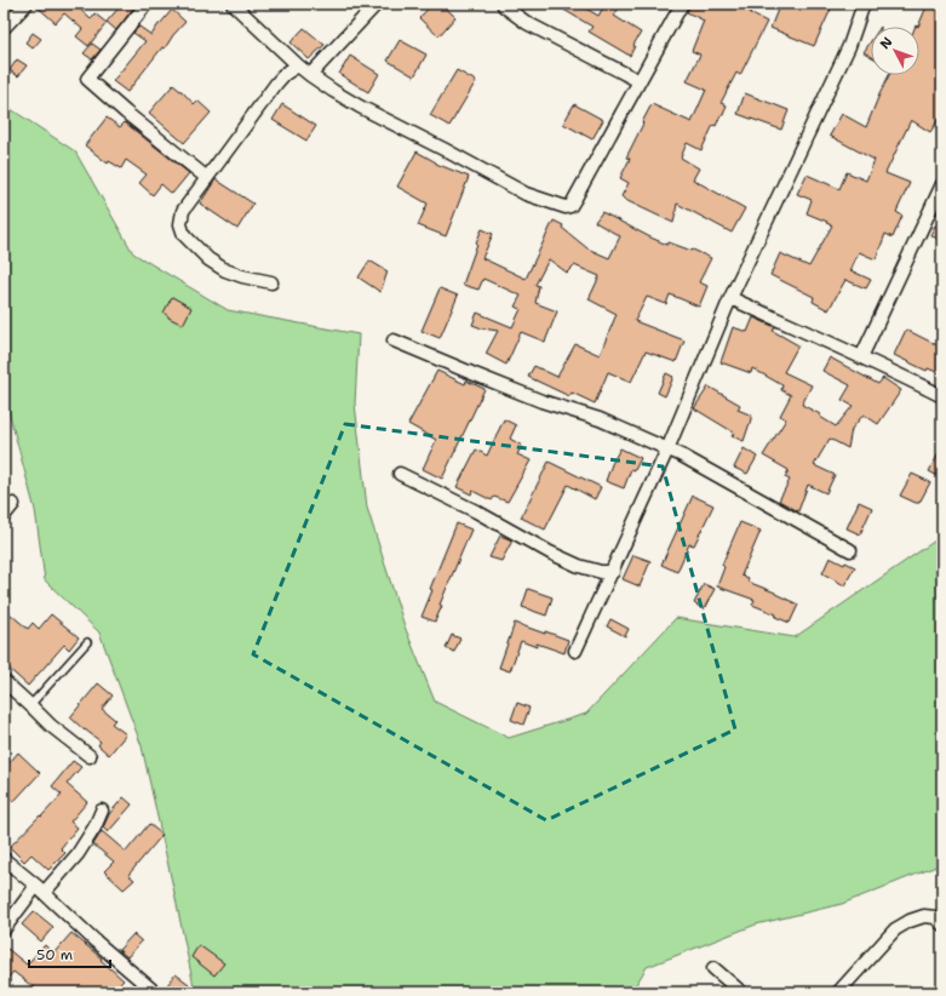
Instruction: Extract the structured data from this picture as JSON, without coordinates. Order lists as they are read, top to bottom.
{
  "scale_bar": "50 m",
  "north": "top left"
}
